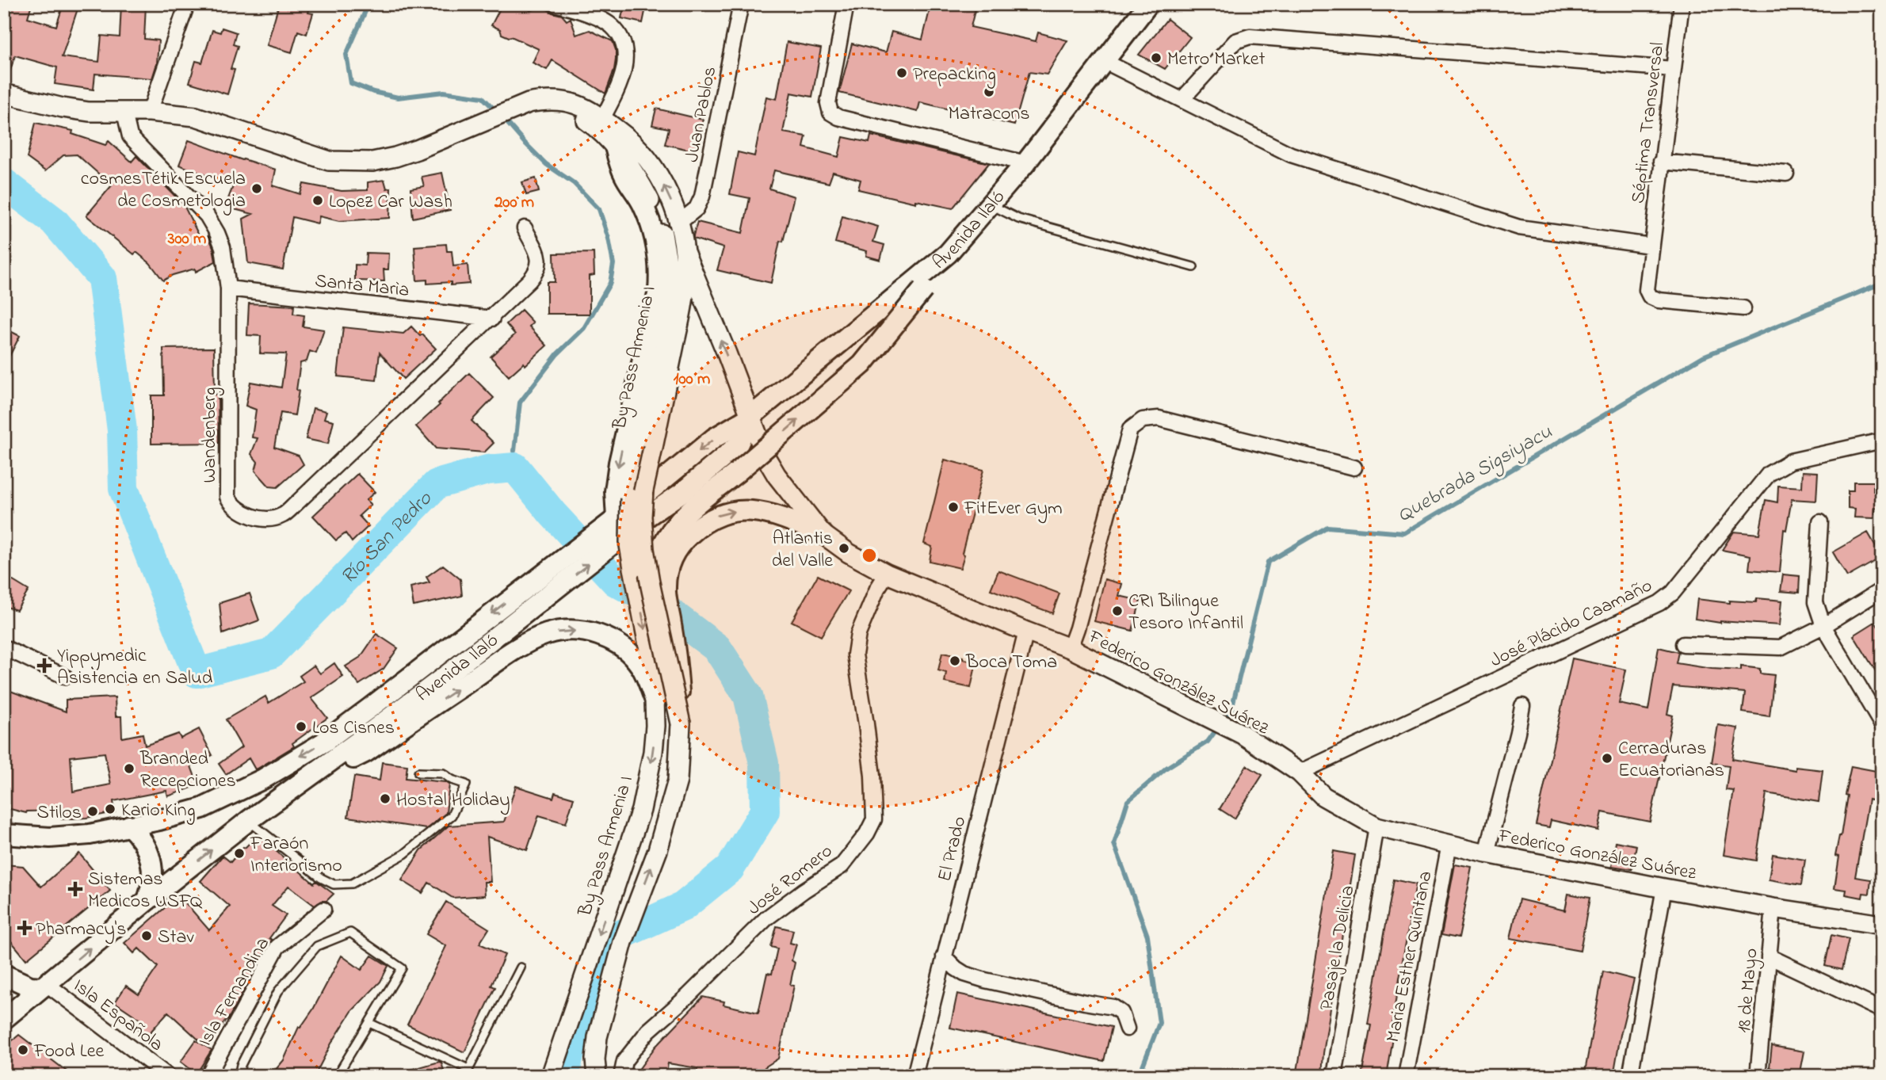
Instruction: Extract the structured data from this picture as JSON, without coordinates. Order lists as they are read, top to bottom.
{
  "streets": {
    "main road": ["Avenida Ilaló"],
    "street": [
      "Juan Pablos",
      "Séptima Transversal",
      "Santa Marìa",
      "By Pass Armenia I",
      "Wandenberg",
      "José Plácido Caamaño",
      "Federico González Suárez",
      "El Prado",
      "José Romero",
      "Pasaje la Delicia",
      "Maria Esther Quintana",
      "18 de Mayo",
      "Isla Fernandina",
      "Isla Española"
    ]
  },
  "crossings": [
    ["Juan Pablos", "By Pass Armenia I"],
    ["Avenida Ilaló", "Federico González Suárez"],
    ["Avenida Ilaló", "Isla Española"],
    ["Santa Marìa", "Wandenberg"],
    ["By Pass Armenia I", "Federico González Suárez"],
    ["José Plácido Caamaño", "Federico González Suárez"],
    ["Federico González Suárez", "El Prado"],
    ["Federico González Suárez", "José Romero"],
    ["Federico González Suárez", "Pasaje la Delicia"],
    ["Federico González Suárez", "Maria Esther Quintana"],
    ["Federico González Suárez", "18 de Mayo"]
  ],
  "water": ["Quebrada Sigsiyacu", "Río San Pedro"],
  "places": {
    "other": [
      "Metro Market",
      "Prepacking",
      "Matracons",
      "cosmesTétik Escuela de Cosmetologia",
      "Lopez Car Wash",
      "FitEver Gym",
      "Atlantis del Valle",
      "CRI Bilingue Tesoro Infantil",
      "Boca Toma",
      "Los Cisnes",
      "Cerraduras Ecuatorianas",
      "Branded Recepciones",
      "Hostal Holiday",
      "Kario King",
      "Stilos",
      "Faraón Interiorismo",
      "Stav",
      "Food Lee"
    ],
    "health": ["Yippymedic Asistencia en Salud", "Sistemas Medicos USFQ", "Pharmacy's"]
  },
  "rings": ["200 m", "300 m", "100 m"]
}
